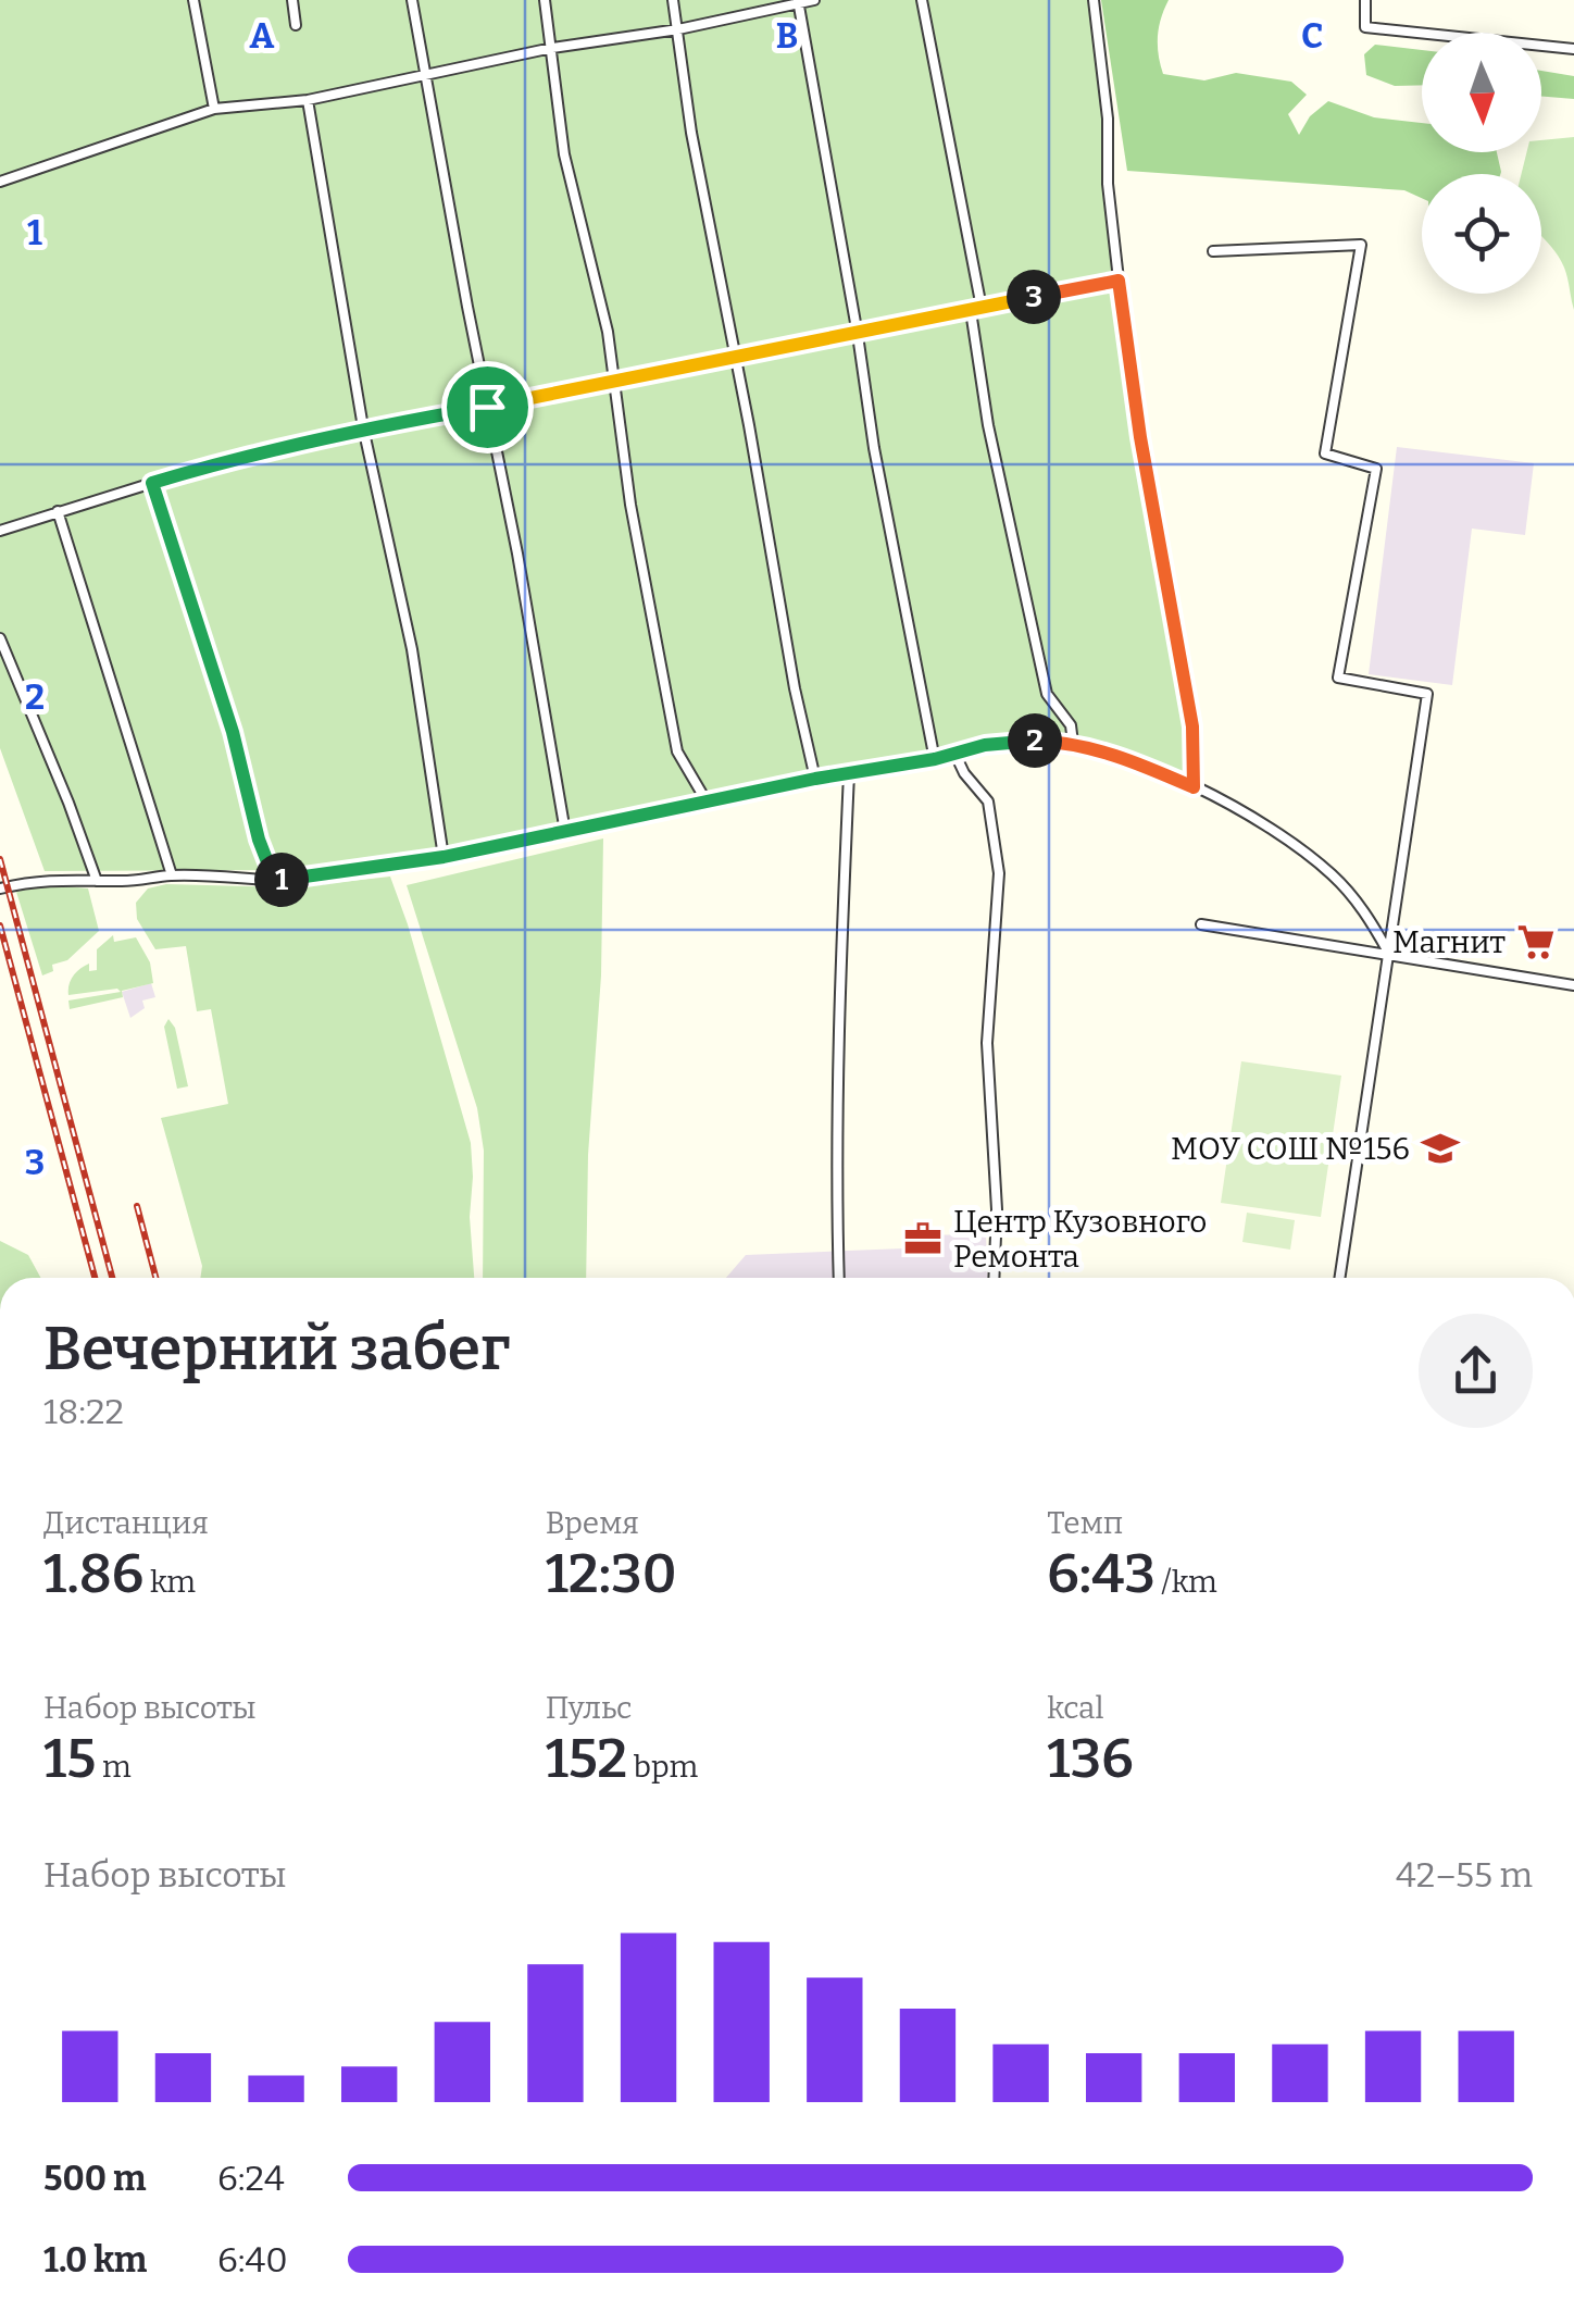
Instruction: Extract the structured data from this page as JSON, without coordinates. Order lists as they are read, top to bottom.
{
  "places": {
    "supermarket": ["Магнит"],
    "school or university": ["МОУ СОШ №156"],
    "office": ["Центр Кузовного Ремонта"]
  },
  "north": "bottom",
  "page": {
    "pins": ["3", "2", "1"],
    "heading": ["Вечерний забег", "18:22"],
    "stats": [
      ["Дистанция", "1.86 km"],
      ["Время", "12:30"],
      ["Темп", "6:43 /km"],
      ["Набор высоты", "15 m"],
      ["Пульс", "152 bpm"],
      ["kcal", "136"]
    ],
    "chart": ["Набор высоты", "42–55 m"],
    "list": [
      {
        "name": "500 m",
        "note": "6:24"
      },
      {
        "name": "1.0 km",
        "note": "6:40"
      }
    ]
  },
  "grid": {
    "columns": ["A", "B", "C"],
    "rows": ["1", "2", "3"]
  }
}
